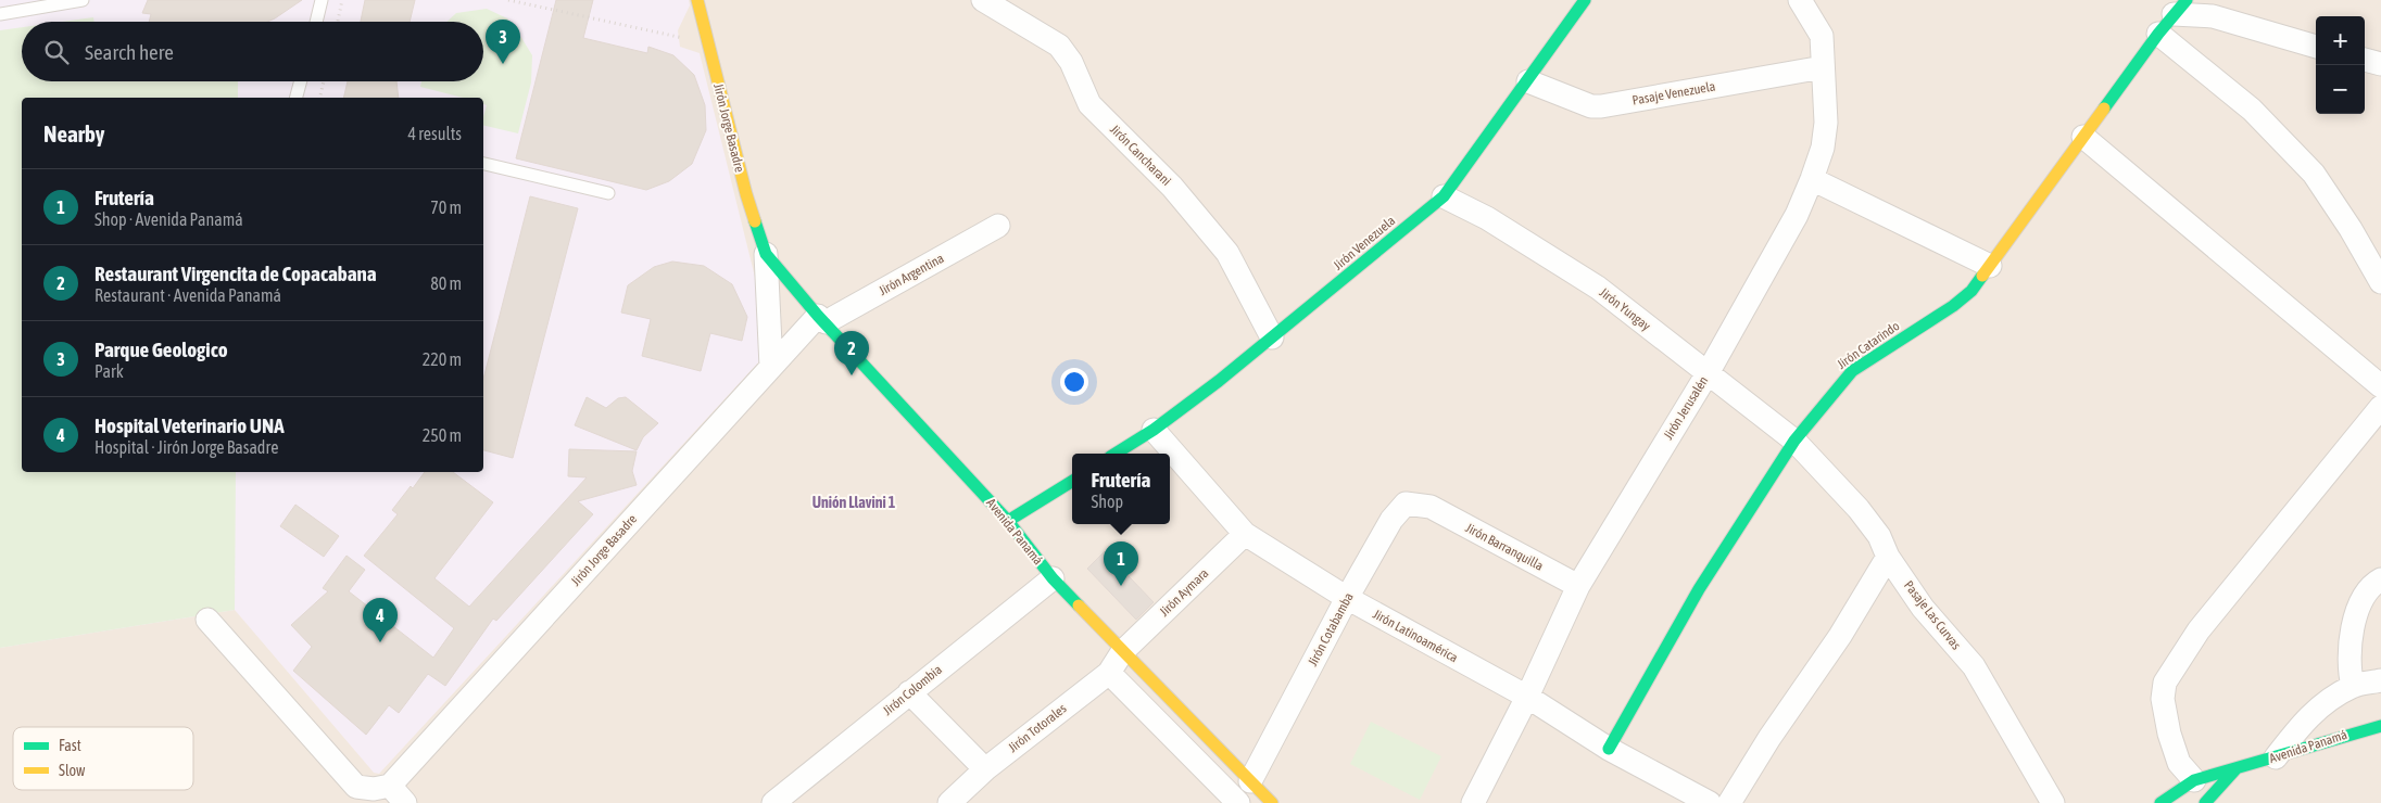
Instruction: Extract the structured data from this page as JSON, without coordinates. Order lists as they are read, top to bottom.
{
  "streets": {
    "street": [
      "Pasaje Venezuela",
      "Jirón Jorge Basadre",
      "Jirón Cancharani",
      "Jirón Venezuela",
      "Jirón Argentina",
      "Jirón Yungay",
      "Jirón Catarindo",
      "Jirón Jerusalén",
      "Avenida Panamá",
      "Jirón Barranquilla",
      "Jirón Aymara",
      "Pasaje Las Curvas",
      "Jirón Cotabamba",
      "Jirón Latinoamérica",
      "Jirón Colombia",
      "Jirón Totorales"
    ]
  },
  "crossings": [
    ["Pasaje Venezuela", "Jirón Venezuela"],
    ["Pasaje Venezuela", "Jirón Jerusalén"],
    ["Jirón Jorge Basadre", "Jirón Argentina"],
    ["Jirón Jorge Basadre", "Avenida Panamá"],
    ["Jirón Cancharani", "Jirón Venezuela"],
    ["Jirón Venezuela", "Jirón Yungay"],
    ["Jirón Venezuela", "Jirón Latinoamérica"],
    ["Jirón Argentina", "Avenida Panamá"],
    ["Jirón Yungay", "Jirón Catarindo"],
    ["Jirón Yungay", "Jirón Jerusalén"],
    ["Jirón Yungay", "Pasaje Las Curvas"],
    ["Jirón Catarindo", "Pasaje Las Curvas"],
    ["Jirón Catarindo", "Jirón Latinoamérica"],
    ["Jirón Jerusalén", "Jirón Barranquilla"],
    ["Jirón Jerusalén", "Jirón Latinoamérica"],
    ["Avenida Panamá", "Jirón Aymara"],
    ["Avenida Panamá", "Jirón Cotabamba"],
    ["Avenida Panamá", "Jirón Colombia"],
    ["Avenida Panamá", "Jirón Totorales"],
    ["Jirón Barranquilla", "Jirón Cotabamba"],
    ["Jirón Aymara", "Jirón Latinoamérica"],
    ["Jirón Aymara", "Jirón Totorales"],
    ["Jirón Cotabamba", "Jirón Latinoamérica"]
  ],
  "districts": ["Unión Llavini 1"],
  "legend": ["Fast", "Slow"],
  "page": {
    "map_buttons": ["+", "−"],
    "pins": [
      "3",
      "2",
      "1",
      "4"
    ],
    "search": "Search here",
    "heading": ["Nearby", "4 results"],
    "list": [
      {
        "mark": "1",
        "name": "Frutería",
        "note": "Shop · Avenida Panamá",
        "value": "70 m"
      },
      {
        "mark": "2",
        "name": "Restaurant Virgencita de Copacabana",
        "note": "Restaurant · Avenida Panamá",
        "value": "80 m"
      },
      {
        "mark": "3",
        "name": "Parque Geologico",
        "note": "Park",
        "value": "220 m"
      },
      {
        "mark": "4",
        "name": "Hospital Veterinario UNA",
        "note": "Hospital · Jirón Jorge Basadre",
        "value": "250 m"
      }
    ],
    "popup": ["Frutería", "Shop"]
  }
}
